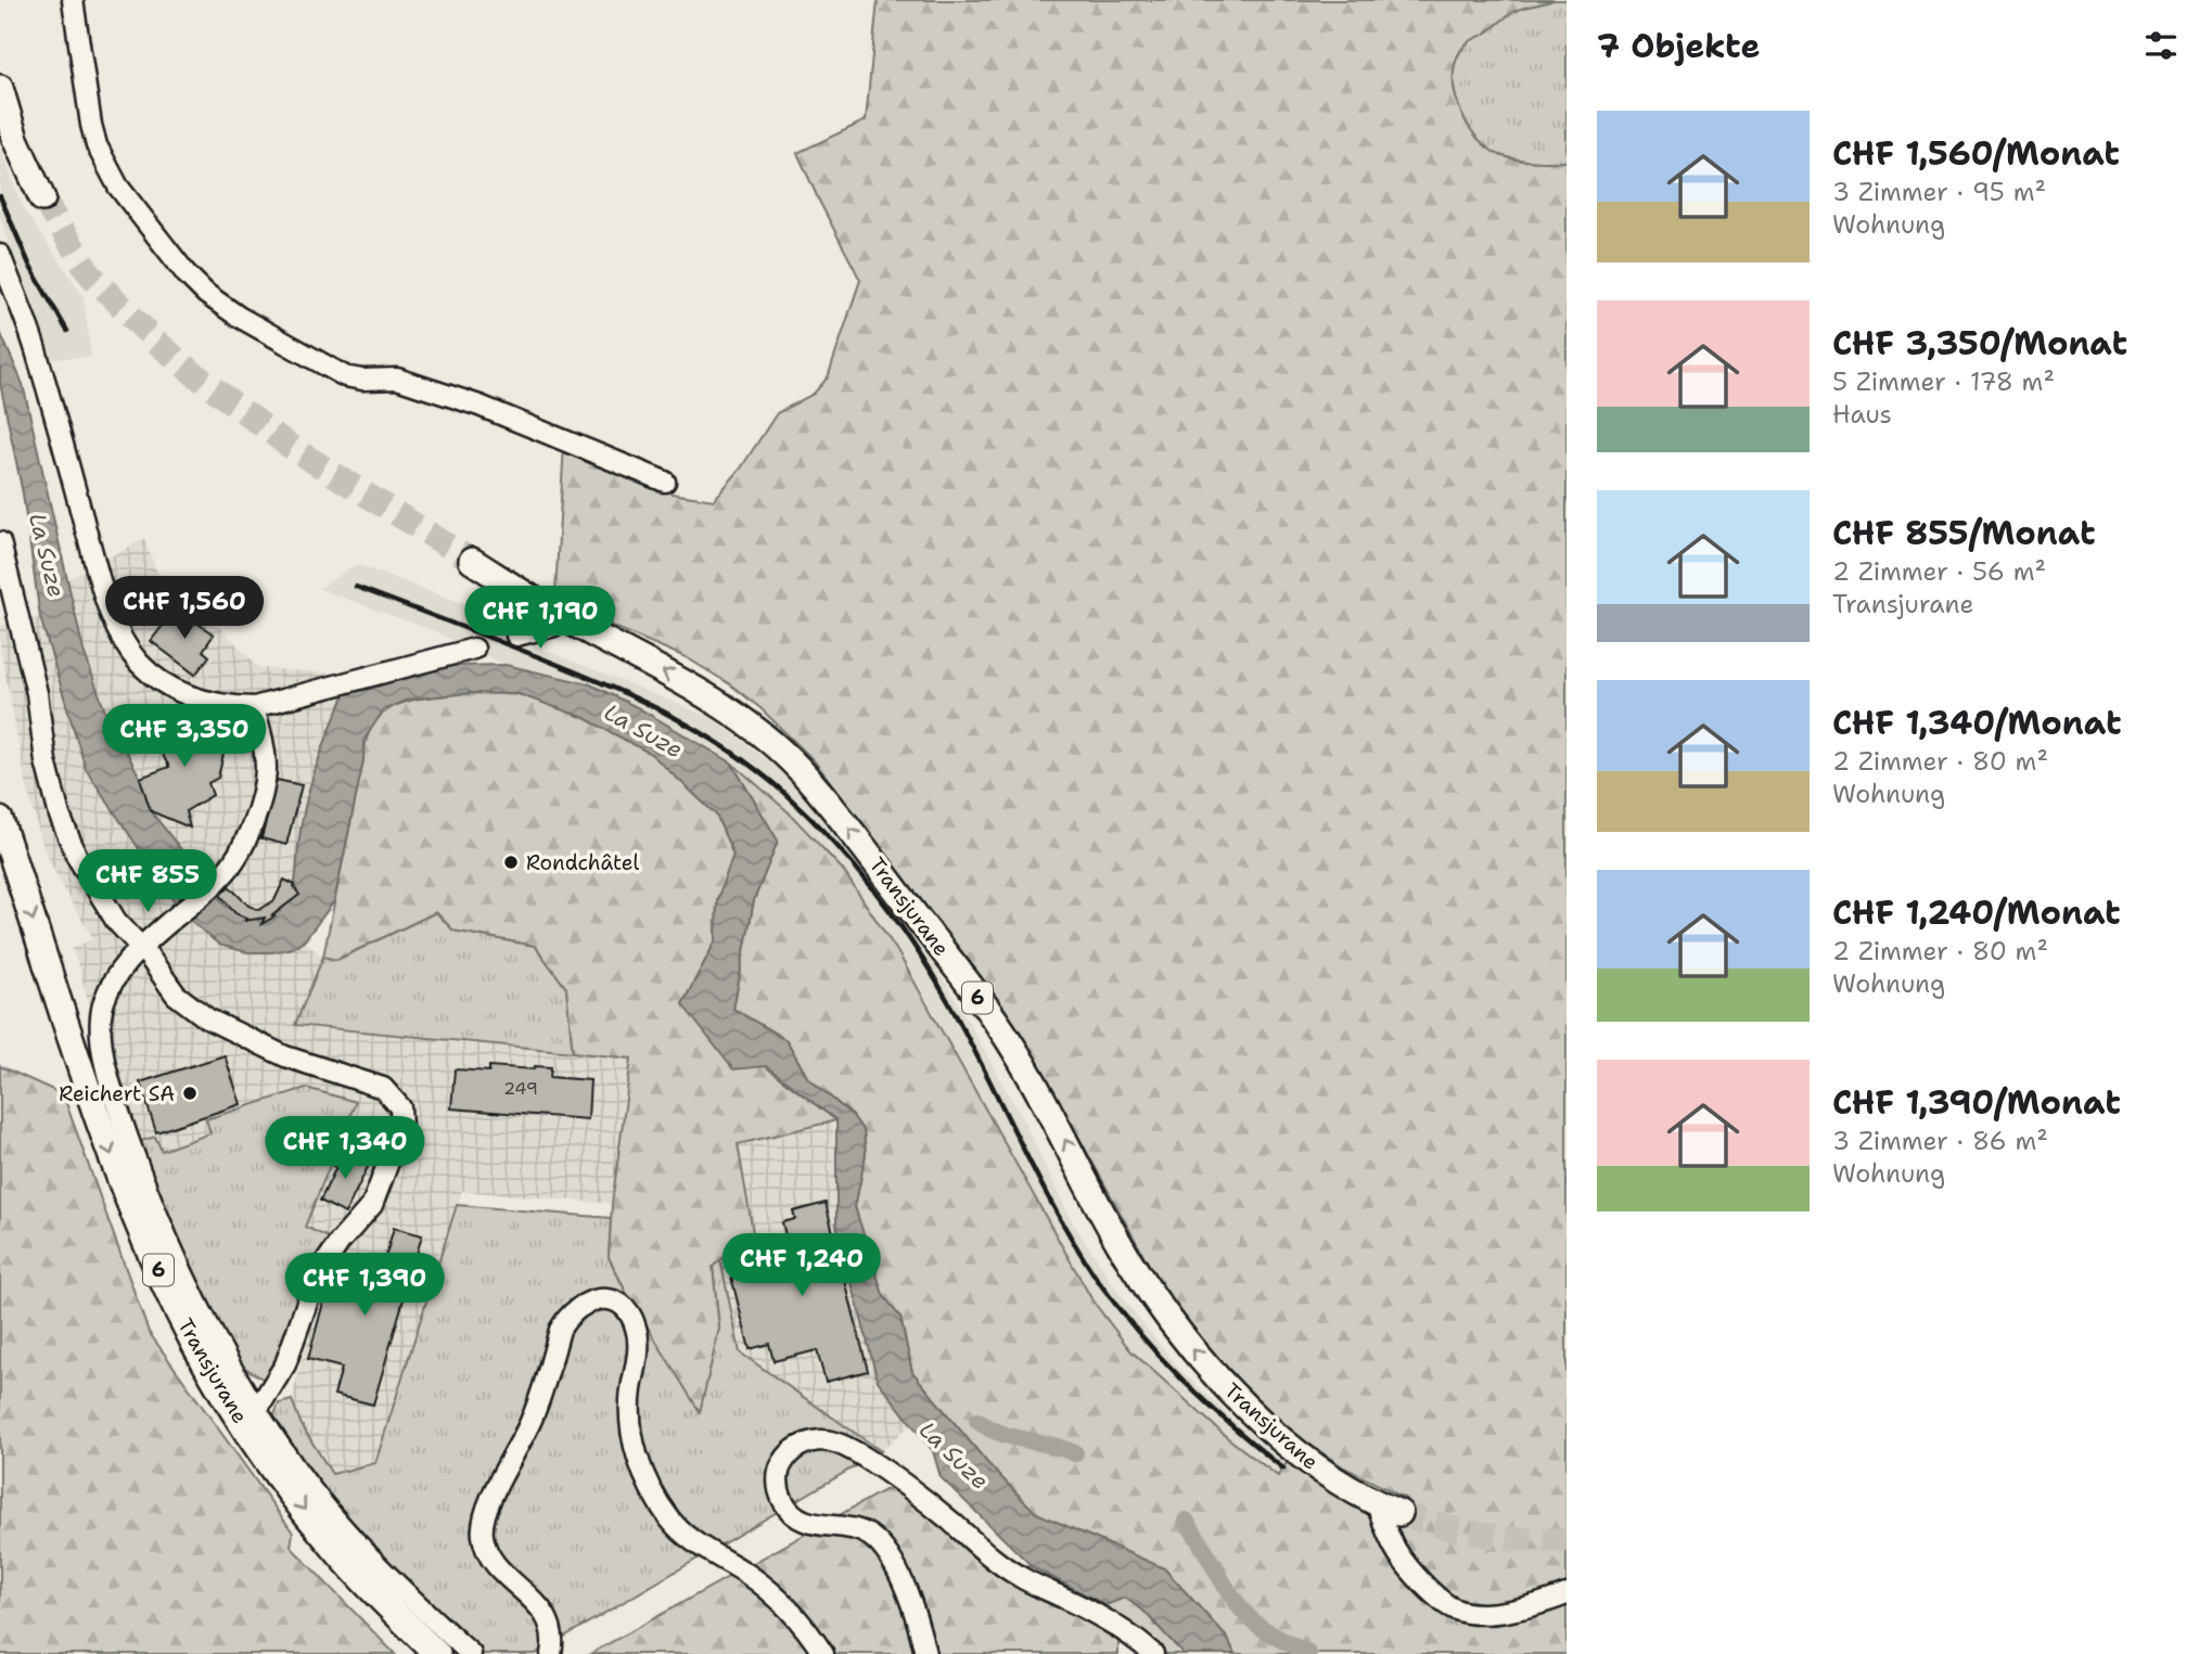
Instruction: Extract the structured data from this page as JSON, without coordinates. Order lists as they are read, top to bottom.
{
  "streets": {
    "main road": ["Transjurane", "6"]
  },
  "water": ["La Suze"],
  "places": ["Rondchâtel", "Reichert SA"],
  "house_numbers": ["249"],
  "page": {
    "heading": "7 Objekte",
    "list": [
      {
        "name": "CHF 1,560/Monat",
        "note": "3 Zimmer · 95 m² · Wohnung"
      },
      {
        "name": "CHF 3,350/Monat",
        "note": "5 Zimmer · 178 m² · Haus"
      },
      {
        "name": "CHF 855/Monat",
        "note": "2 Zimmer · 56 m² · Transjurane"
      },
      {
        "name": "CHF 1,340/Monat",
        "note": "2 Zimmer · 80 m² · Wohnung"
      },
      {
        "name": "CHF 1,240/Monat",
        "note": "2 Zimmer · 80 m² · Wohnung"
      },
      {
        "name": "CHF 1,390/Monat",
        "note": "3 Zimmer · 86 m² · Wohnung"
      }
    ],
    "price": [
      "CHF 1,560",
      "CHF 1,190",
      "CHF 3,350",
      "CHF 855",
      "CHF 1,340",
      "CHF 1,240",
      "CHF 1,390"
    ]
  }
}
